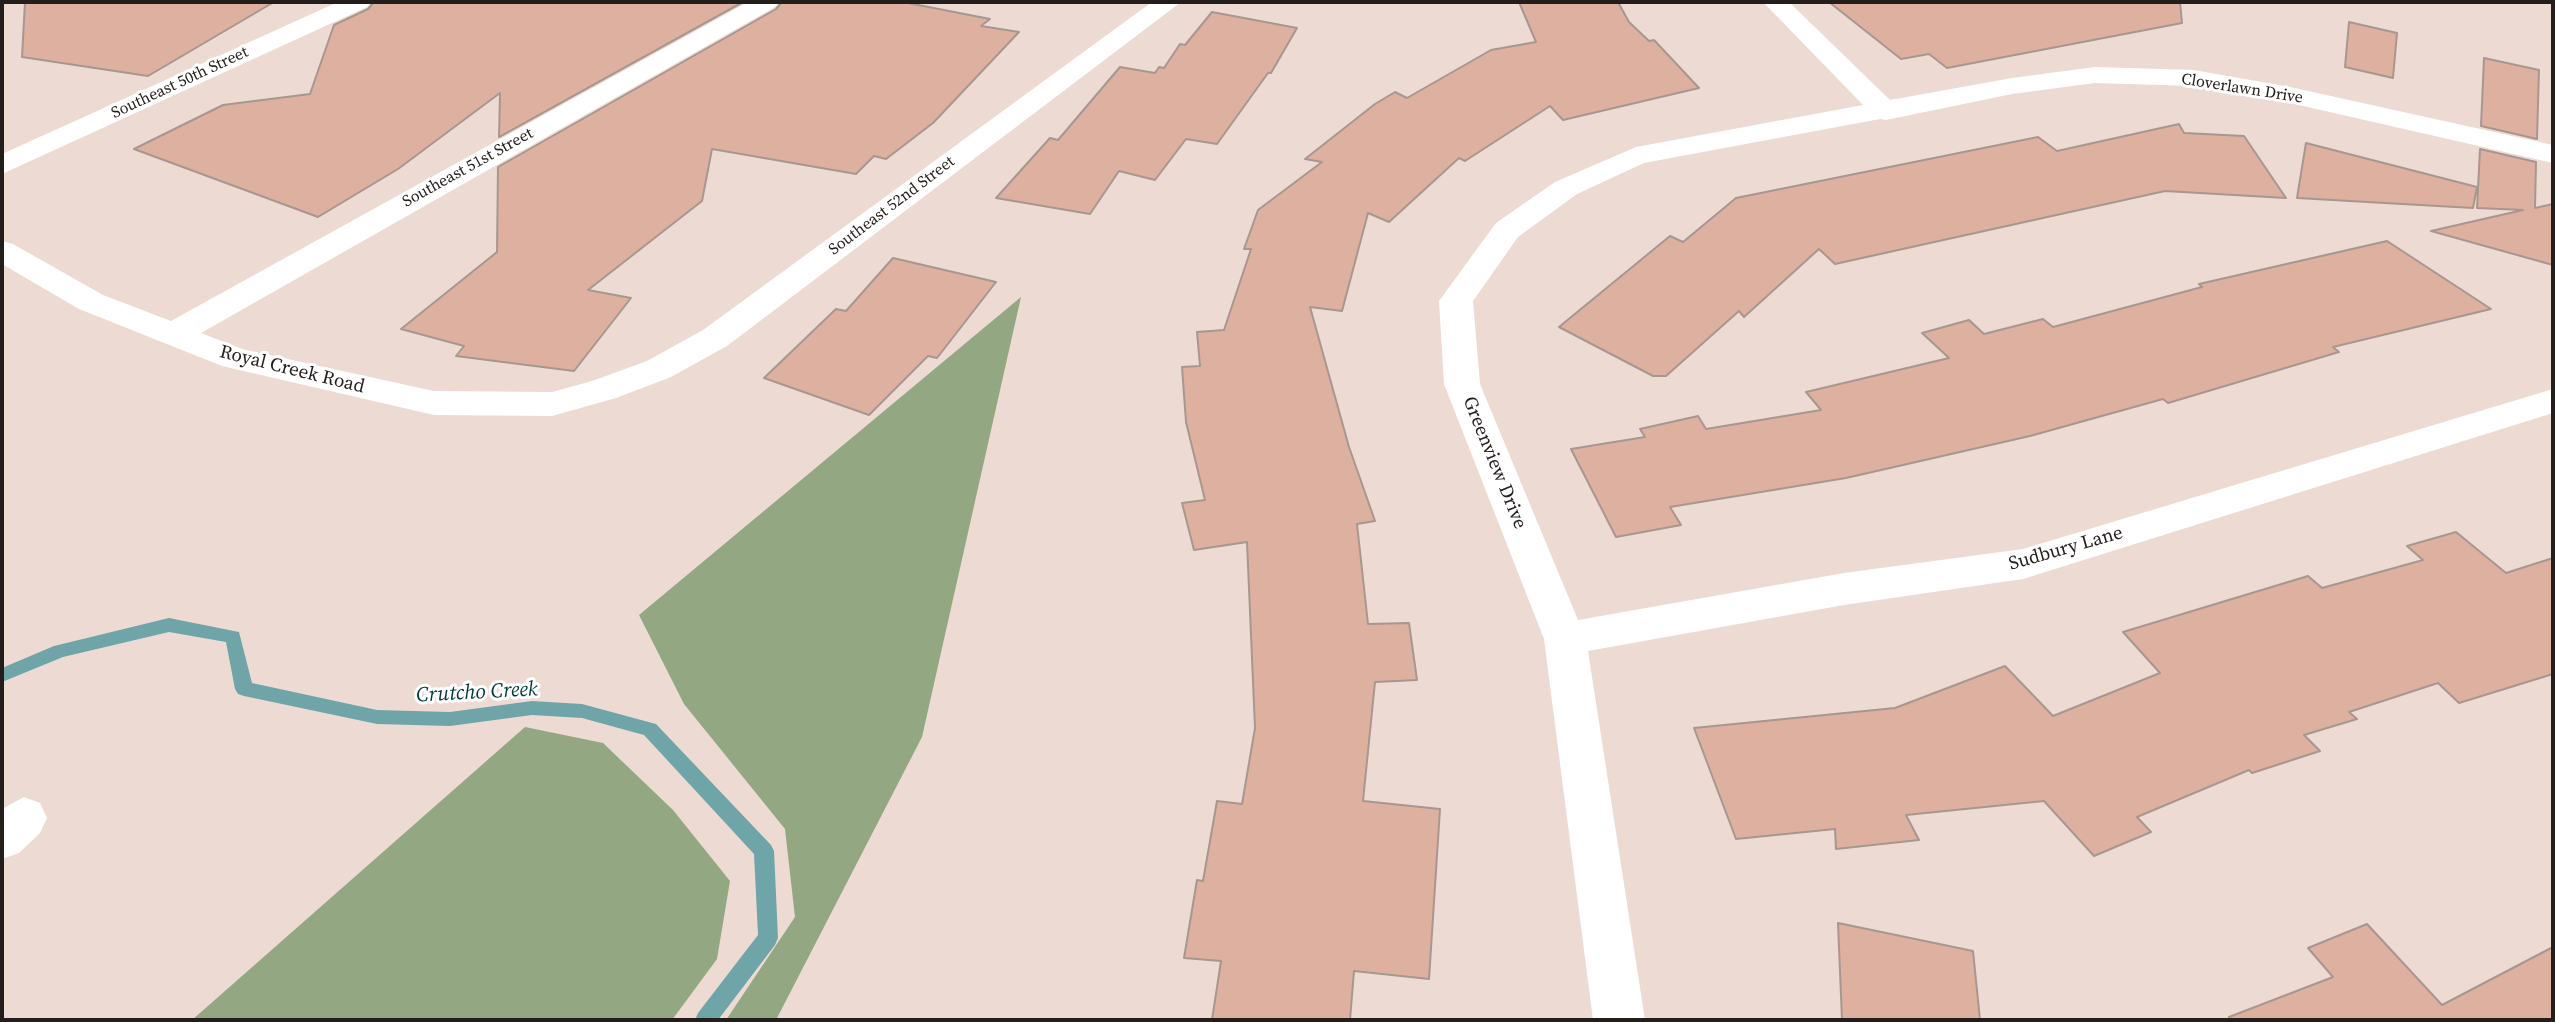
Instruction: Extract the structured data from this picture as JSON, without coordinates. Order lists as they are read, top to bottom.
{
  "streets": {
    "street": [
      "Southeast 50th Street",
      "Cloverlawn Drive",
      "Southeast 51st Street",
      "Southeast 52nd Street",
      "Royal Creek Road",
      "Greenview Drive",
      "Sudbury Lane"
    ]
  },
  "crossings": [
    ["Cloverlawn Drive", "Greenview Drive"],
    ["Southeast 51st Street", "Royal Creek Road"],
    ["Southeast 52nd Street", "Royal Creek Road"],
    ["Greenview Drive", "Sudbury Lane"]
  ],
  "water": ["Crutcho Creek"]
}
